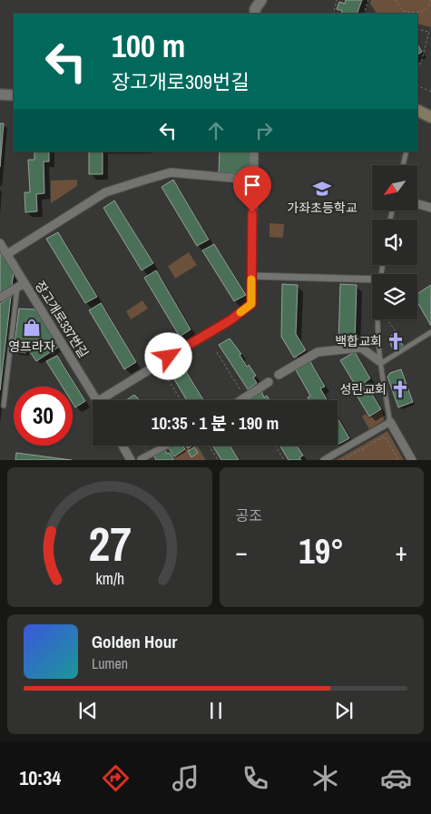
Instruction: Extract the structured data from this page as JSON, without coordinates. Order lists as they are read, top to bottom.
{
  "streets": {
    "street": ["장고개로337번길"]
  },
  "places": {
    "school or university": ["가좌초등학교"],
    "shop": ["영프라자"],
    "church": ["백합교회", "성린교회"]
  },
  "north": "bottom left",
  "page": {
    "turn": ["100 m", "장고개로309번길"],
    "limit": "30",
    "trip": "10:35 · 1 분 · 190 m",
    "tile": "공조",
    "heat": ["−", "19°", "+"],
    "song": ["Golden Hour", "Lumen"],
    "tabs": "10:34",
    "gauge": ["27", "km/h"]
  }
}
